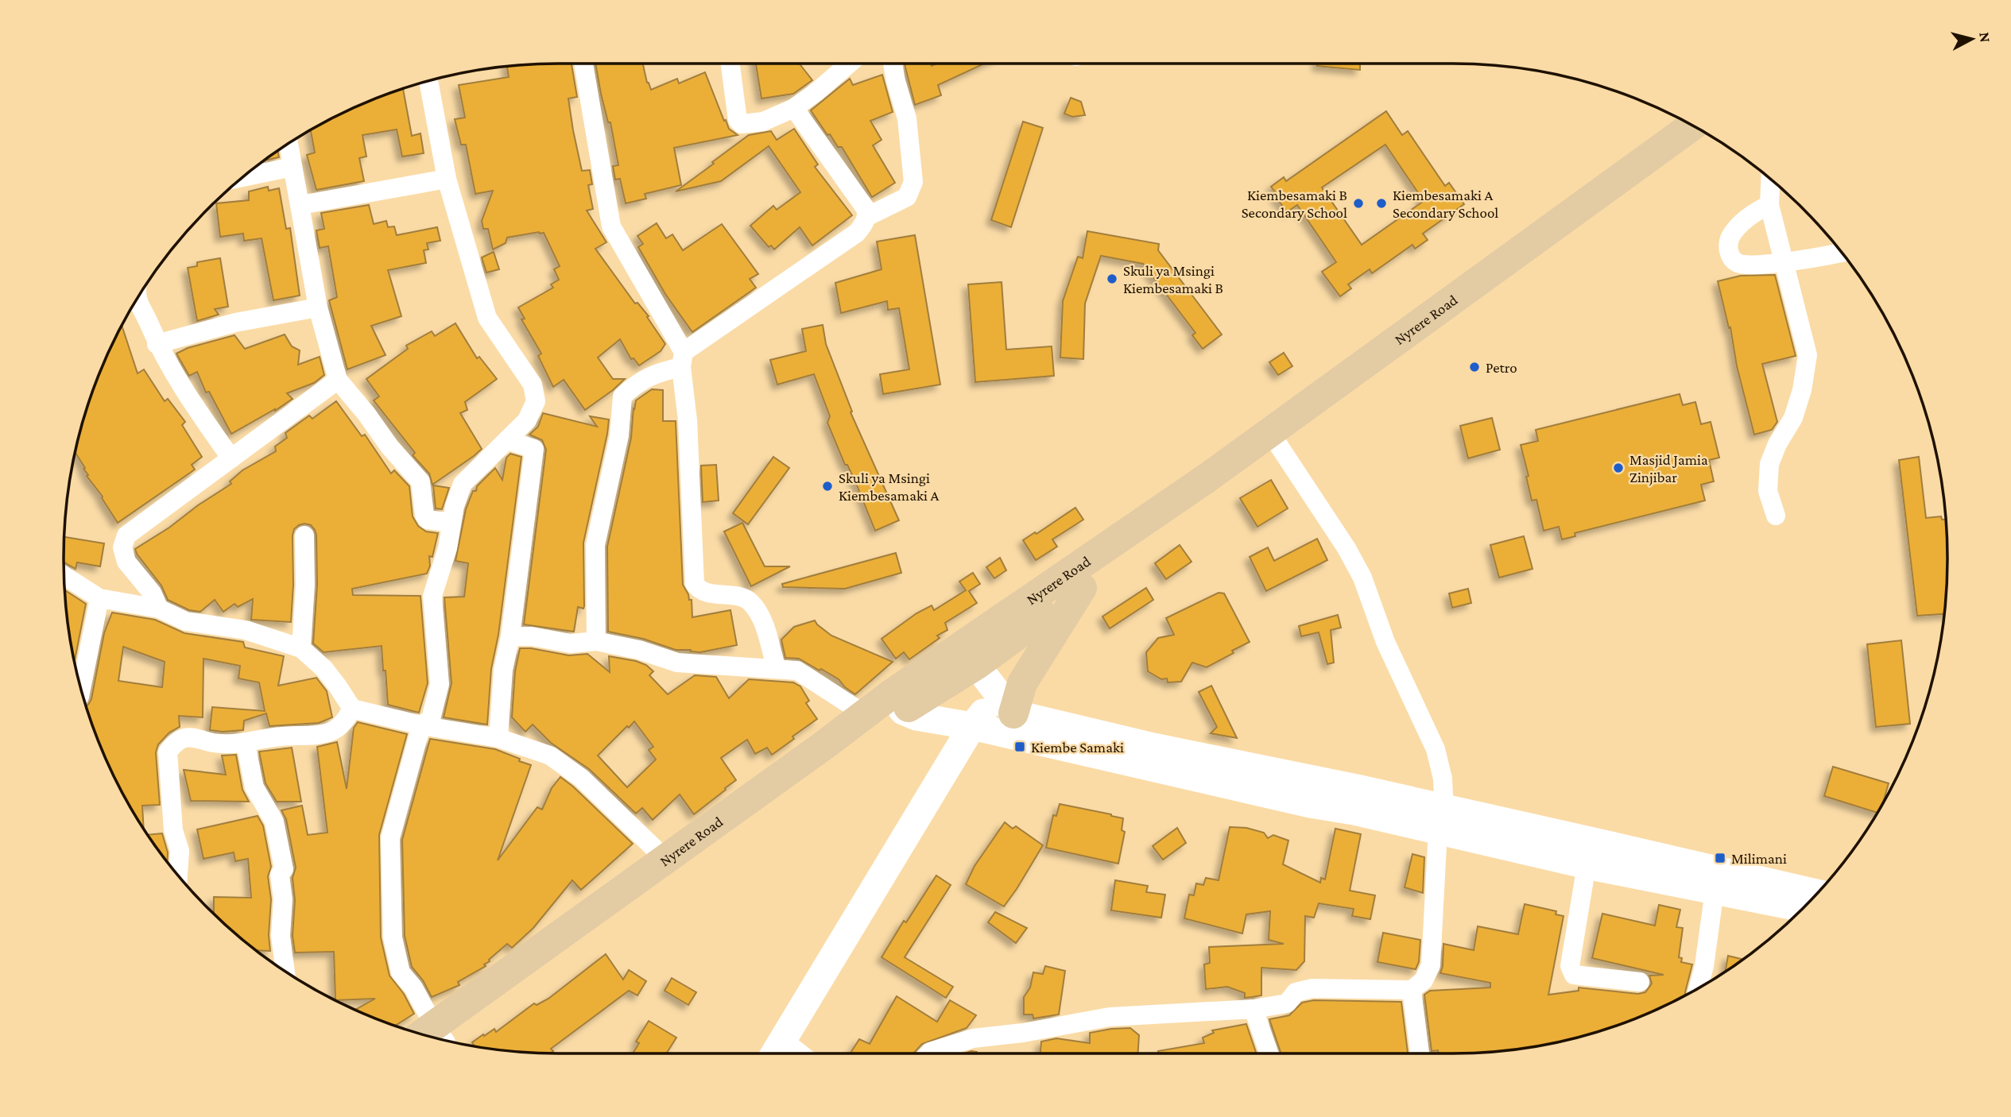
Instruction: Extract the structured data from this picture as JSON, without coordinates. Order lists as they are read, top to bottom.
{
  "streets": {
    "main road": ["Nyrere Road"]
  },
  "places": {
    "other": [
      "Kiembesamaki B Secondary School",
      "Kiembesamaki A Secondary School",
      "Skuli ya Msingi Kiembesamaki B",
      "Petro",
      "Masjid Jamia Zinjibar",
      "Skuli ya Msingi Kiembesamaki A"
    ],
    "transit": ["Kiembe Samaki", "Milimani"]
  },
  "north": "right"
}
